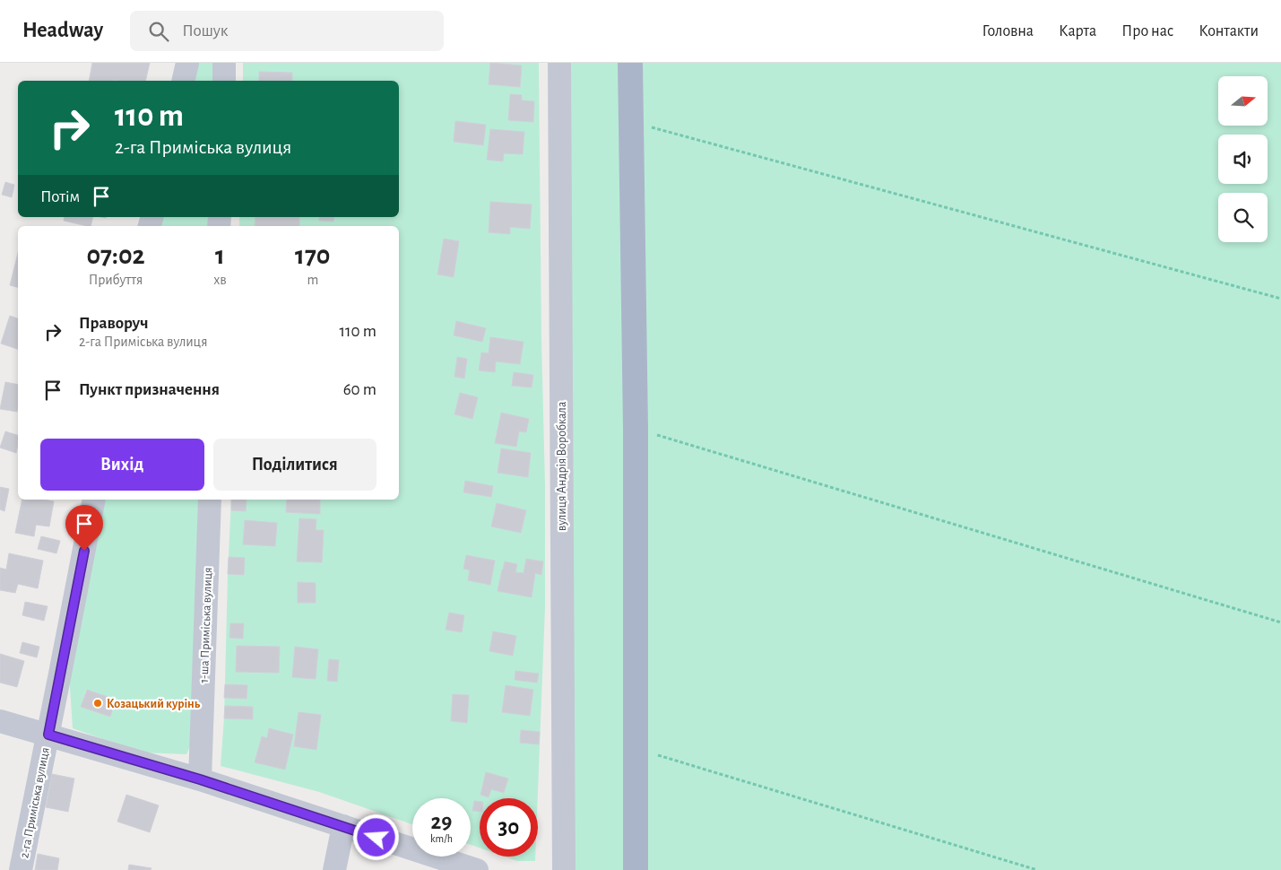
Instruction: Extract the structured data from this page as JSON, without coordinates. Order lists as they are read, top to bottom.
{
  "streets": {
    "street": ["вулиця Андрія Воробкала", "1-ша Приміська вулиця", "2-га Приміська вулиця"]
  },
  "places": ["Козацький курінь"],
  "north": "right",
  "page": {
    "header": "Headway",
    "search": "Пошук",
    "nav": [
      "Головна",
      "Карта",
      "Про нас",
      "Контакти"
    ],
    "turn": ["110 m", "2-га Приміська вулиця"],
    "then": "Потім",
    "eta": [
      "07:02",
      "Прибуття",
      "1",
      "хв",
      "170",
      "m"
    ],
    "list": [
      {
        "name": "Праворуч",
        "note": "2-га Приміська вулиця",
        "value": "110 m"
      },
      {
        "name": "Пункт призначення",
        "value": "60 m"
      }
    ],
    "buttons": ["Вихід", "Поділитися"],
    "speed": "29 km/h",
    "limit": "30"
  }
}
